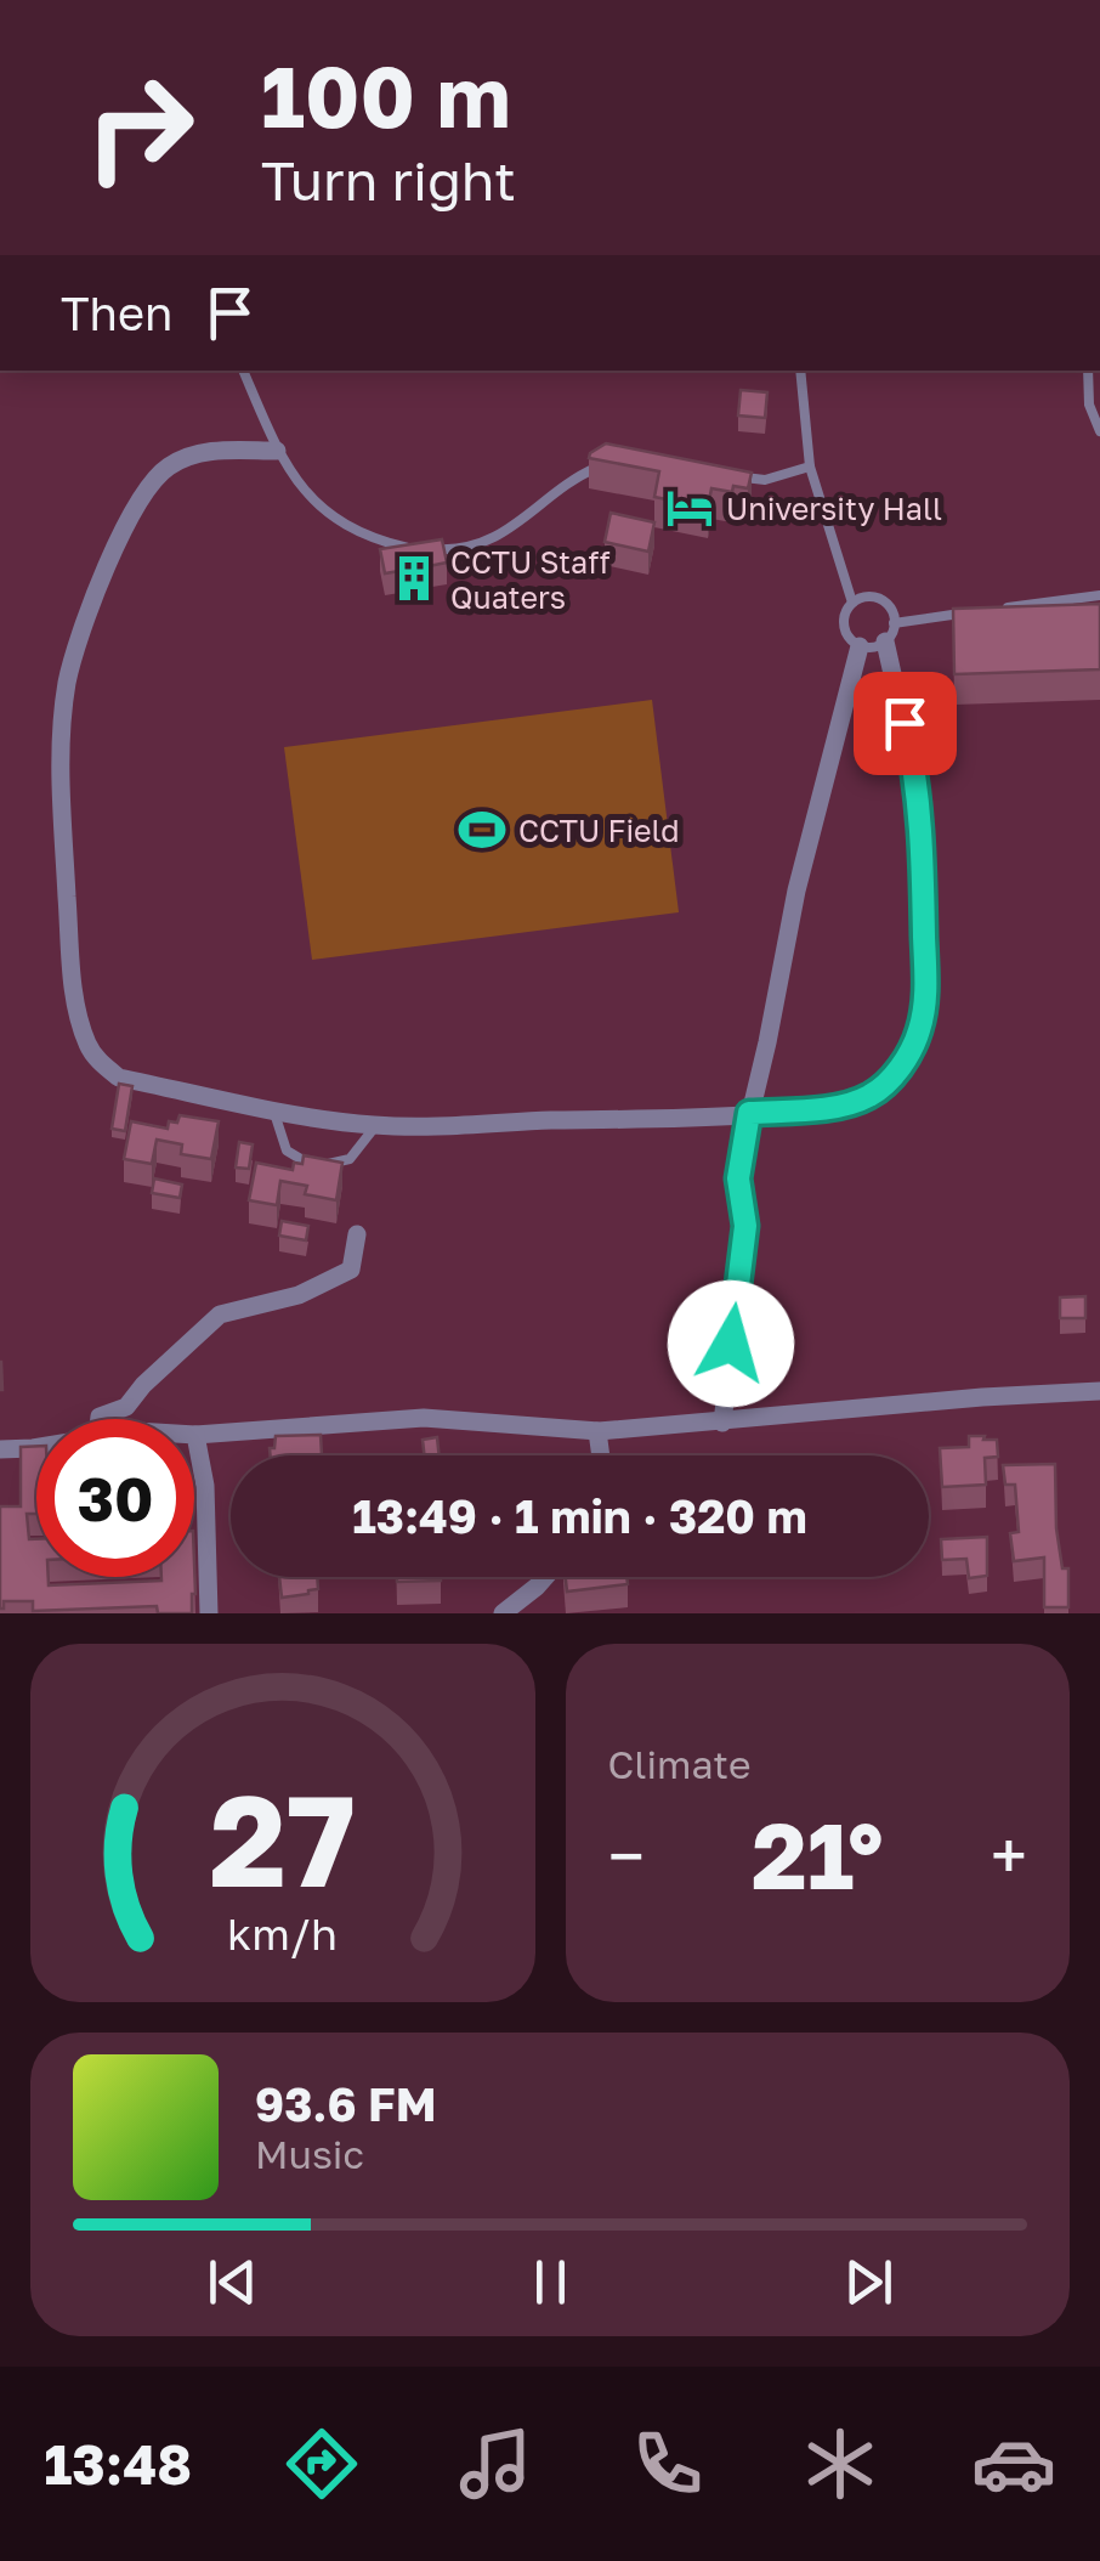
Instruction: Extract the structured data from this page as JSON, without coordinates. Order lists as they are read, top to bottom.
{
  "places": {
    "hotel": ["University Hall"],
    "building": ["CCTU Staff Quaters"],
    "sports": ["CCTU Field"]
  },
  "page": {
    "turn": ["100 m", "Turn right"],
    "then": "Then",
    "limit": "30",
    "trip": "13:49 · 1 min · 320 m",
    "tile": "Climate",
    "heat": ["−", "21°", "+"],
    "song": ["93.6 FM", "Music"],
    "tabs": "13:48",
    "gauge": ["27", "km/h"]
  }
}
